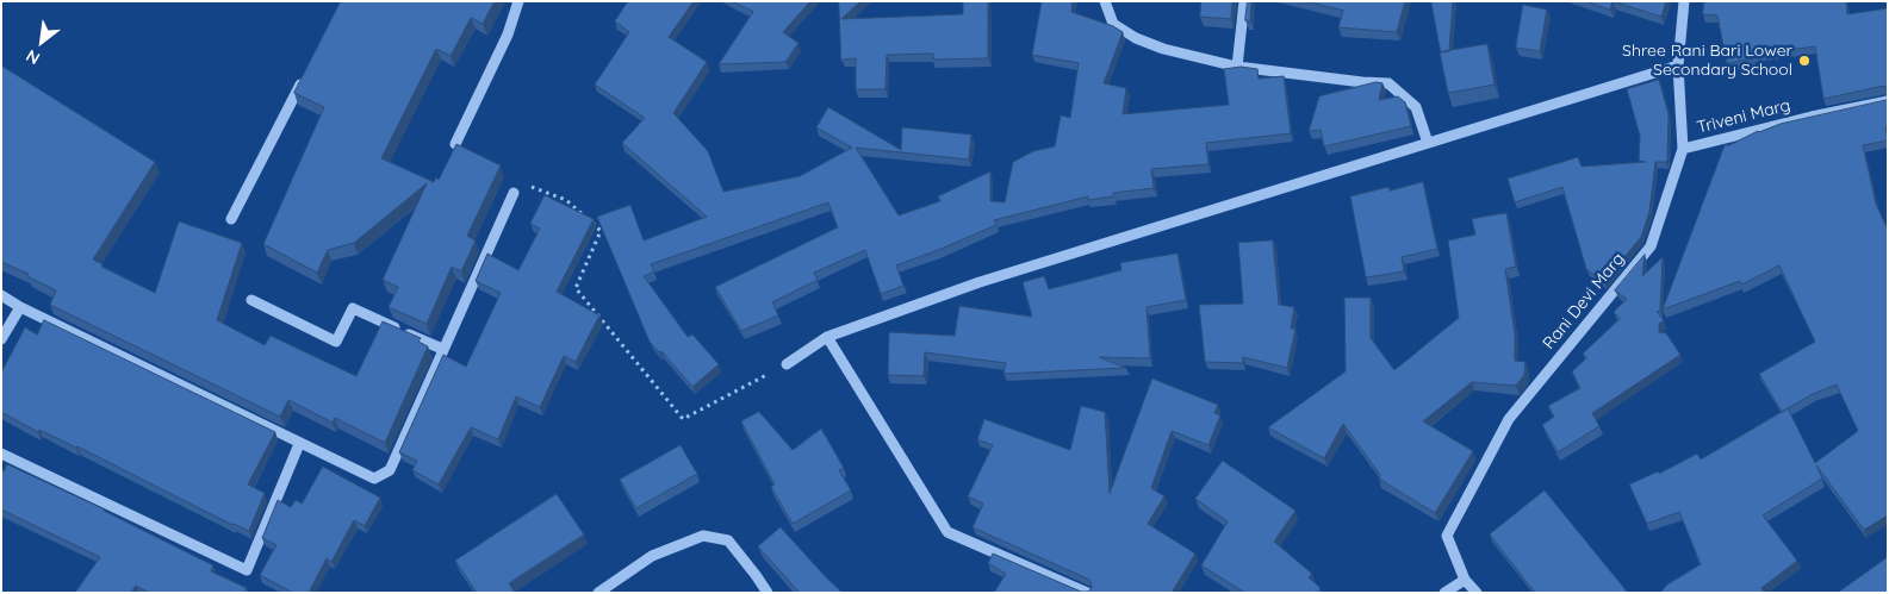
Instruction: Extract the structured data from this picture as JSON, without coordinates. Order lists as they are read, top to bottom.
{
  "streets": {
    "street": ["Triveni Marg", "Rani Devi Marg"]
  },
  "crossings": [
    ["Triveni Marg", "Rani Devi Marg"]
  ],
  "places": ["Shree Rani Bari Lower Secondary School"],
  "north": "bottom left"
}
